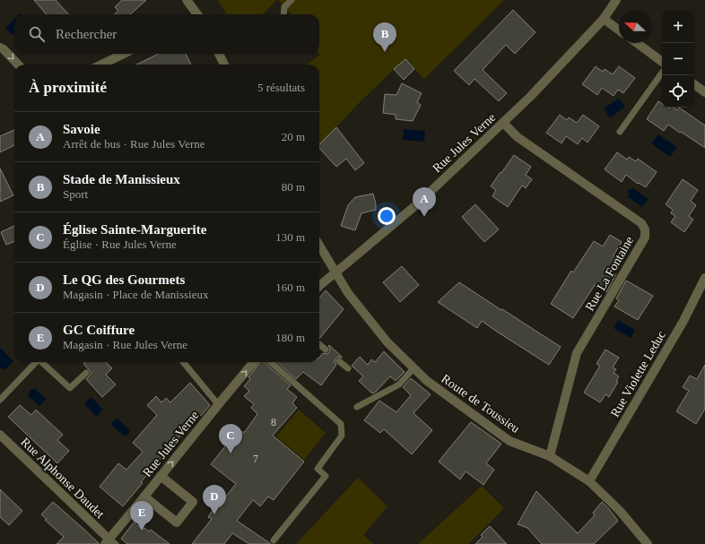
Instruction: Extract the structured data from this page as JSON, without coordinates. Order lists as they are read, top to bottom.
{
  "streets": {
    "street": [
      "Rue Jules Verne",
      "Rue La Fontaine",
      "Rue Violette Leduc",
      "Route de Toussieu",
      "Rue Alphonse Daudet"
    ]
  },
  "crossings": [
    ["Rue Jules Verne", "Rue La Fontaine"],
    ["Rue Jules Verne", "Route de Toussieu"],
    ["Rue Jules Verne", "Rue Alphonse Daudet"],
    ["Rue La Fontaine", "Route de Toussieu"],
    ["Rue Violette Leduc", "Route de Toussieu"]
  ],
  "house_numbers": ["8", "7"],
  "north": "left",
  "page": {
    "map_buttons": ["+", "−"],
    "search": "Rechercher",
    "pins": [
      "B",
      "A",
      "C",
      "D",
      "E"
    ],
    "heading": ["À proximité", "5 résultats"],
    "list": [
      {
        "mark": "A",
        "name": "Savoie",
        "note": "Arrêt de bus · Rue Jules Verne",
        "value": "20 m"
      },
      {
        "mark": "B",
        "name": "Stade de Manissieux",
        "note": "Sport",
        "value": "80 m"
      },
      {
        "mark": "C",
        "name": "Église Sainte-Marguerite",
        "note": "Église · Rue Jules Verne",
        "value": "130 m"
      },
      {
        "mark": "D",
        "name": "Le QG des Gourmets",
        "note": "Magasin · Place de Manissieux",
        "value": "160 m"
      },
      {
        "mark": "E",
        "name": "GC Coiffure",
        "note": "Magasin · Rue Jules Verne",
        "value": "180 m"
      }
    ]
  }
}
